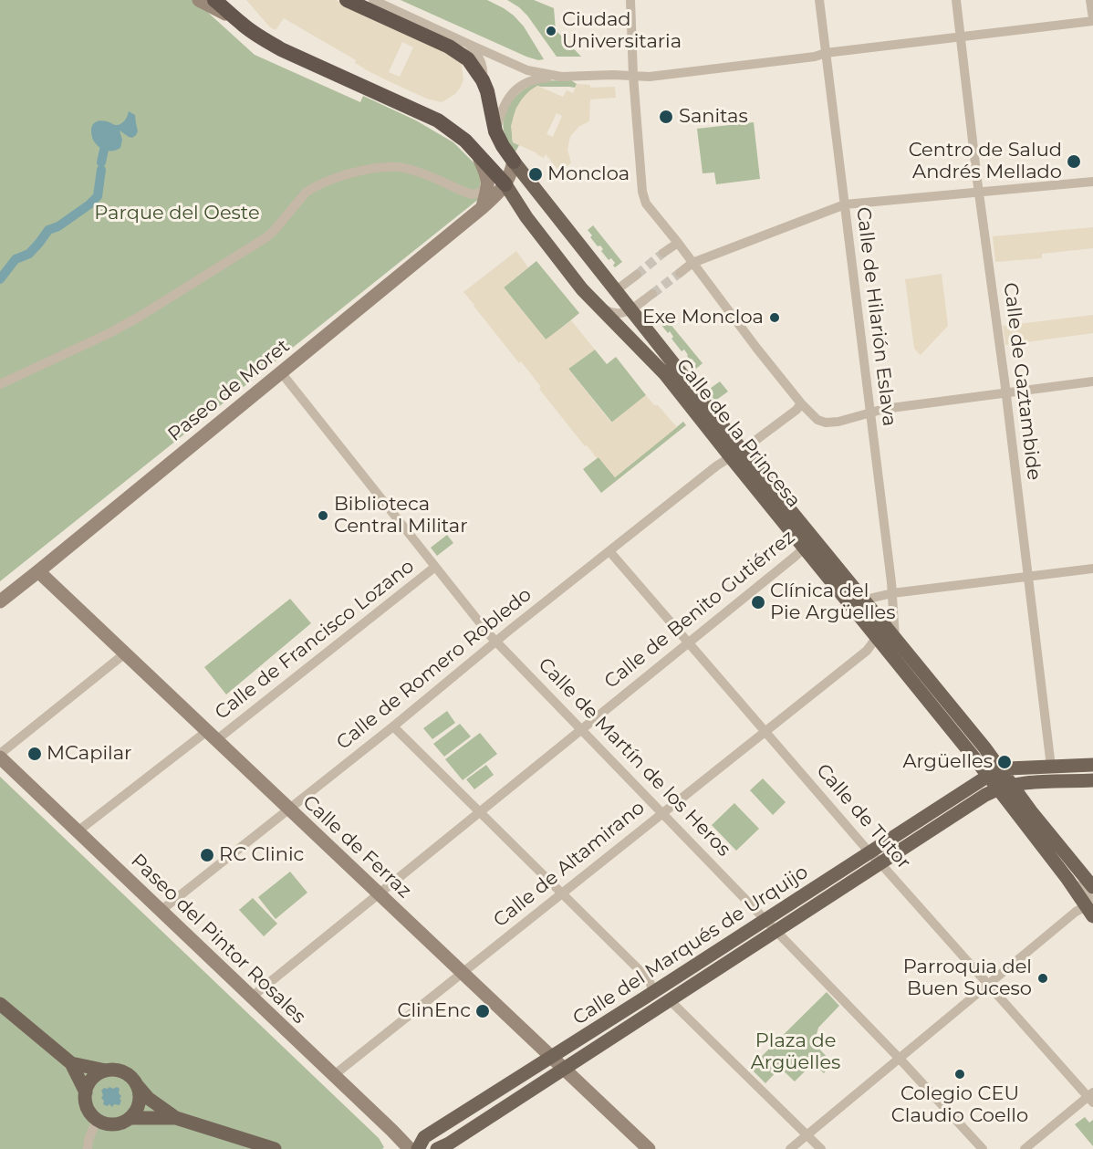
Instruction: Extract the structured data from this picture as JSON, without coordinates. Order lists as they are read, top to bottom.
{
  "streets": {
    "highway": ["Calle de la Princesa"],
    "main road": [
      "Paseo de Moret",
      "Calle de Ferraz",
      "Paseo del Pintor Rosales",
      "Calle del Marqués de Urquijo"
    ],
    "street": [
      "Calle de Hilarión Eslava",
      "Calle de Gaztambide",
      "Calle de Benito Gutiérrez",
      "Calle de Francisco Lozano",
      "Calle de Romero Robledo",
      "Calle de Martín de los Heros",
      "Calle de Tutor",
      "Calle de Altamirano"
    ]
  },
  "crossings": [
    ["Calle de Hilarión Eslava", "Calle de la Princesa"],
    ["Paseo de Moret", "Calle de la Princesa"],
    ["Paseo de Moret", "Calle de Martín de los Heros"],
    ["Paseo de Moret", "Calle de Ferraz"],
    ["Calle de la Princesa", "Calle de Benito Gutiérrez"],
    ["Calle de la Princesa", "Calle de Romero Robledo"],
    ["Calle de la Princesa", "Calle de Altamirano"],
    ["Calle de la Princesa", "Calle del Marqués de Urquijo"],
    ["Calle de Benito Gutiérrez", "Calle de Martín de los Heros"],
    ["Calle de Benito Gutiérrez", "Calle de Tutor"],
    ["Calle de Benito Gutiérrez", "Calle de Ferraz"],
    ["Calle de Benito Gutiérrez", "Paseo del Pintor Rosales"],
    ["Calle de Francisco Lozano", "Calle de Martín de los Heros"],
    ["Calle de Francisco Lozano", "Calle de Ferraz"],
    ["Calle de Francisco Lozano", "Paseo del Pintor Rosales"],
    ["Calle de Romero Robledo", "Calle de Martín de los Heros"],
    ["Calle de Romero Robledo", "Calle de Tutor"],
    ["Calle de Romero Robledo", "Calle de Ferraz"],
    ["Calle de Romero Robledo", "Paseo del Pintor Rosales"],
    ["Calle de Martín de los Heros", "Calle de Altamirano"],
    ["Calle de Martín de los Heros", "Calle del Marqués de Urquijo"],
    ["Calle de Tutor", "Calle de Altamirano"],
    ["Calle de Tutor", "Calle del Marqués de Urquijo"],
    ["Calle de Ferraz", "Calle de Altamirano"],
    ["Calle de Ferraz", "Calle del Marqués de Urquijo"],
    ["Calle de Altamirano", "Paseo del Pintor Rosales"]
  ],
  "parks": ["Parque del Oeste", "Plaza de Argüelles"],
  "places": [
    "Ciudad Universitaria",
    "Sanitas",
    "Centro de Salud Andrés Mellado",
    "Moncloa",
    "Exe Moncloa",
    "Biblioteca Central Militar",
    "Clínica del Pie Argüelles",
    "MCapilar",
    "Argüelles",
    "RC Clinic",
    "Parroquia del Buen Suceso",
    "ClinEnc",
    "Colegio CEU Claudio Coello"
  ]
}
